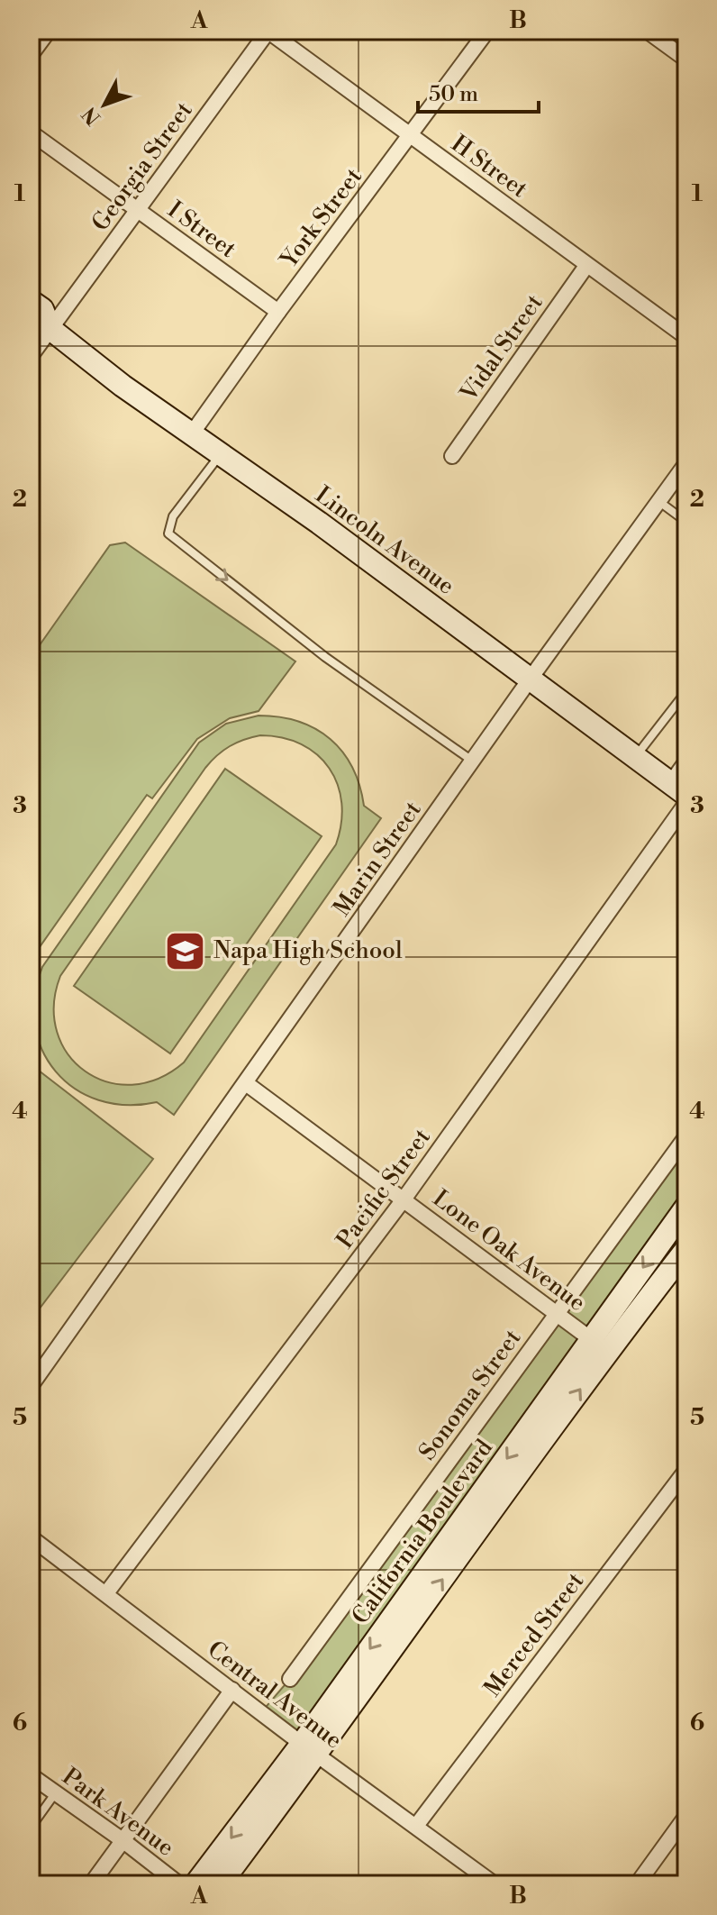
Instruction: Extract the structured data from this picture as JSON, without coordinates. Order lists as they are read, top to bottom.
{
  "streets": {
    "street": [
      "Georgia Street",
      "H Street",
      "York Street",
      "I Street",
      "Vidal Street",
      "Lincoln Avenue",
      "Marin Street",
      "Pacific Street",
      "Lone Oak Avenue",
      "Sonoma Street",
      "California Boulevard",
      "Merced Street",
      "Central Avenue",
      "Park Avenue"
    ]
  },
  "crossings": [
    ["Georgia Street", "H Street"],
    ["Georgia Street", "I Street"],
    ["Georgia Street", "Lincoln Avenue"],
    ["H Street", "York Street"],
    ["H Street", "Vidal Street"],
    ["York Street", "I Street"],
    ["York Street", "Lincoln Avenue"],
    ["Lincoln Avenue", "Marin Street"],
    ["Marin Street", "Lone Oak Avenue"],
    ["Pacific Street", "Lone Oak Avenue"],
    ["Pacific Street", "Central Avenue"],
    ["Lone Oak Avenue", "Sonoma Street"],
    ["Lone Oak Avenue", "California Boulevard"],
    ["California Boulevard", "Central Avenue"],
    ["Merced Street", "Central Avenue"]
  ],
  "places": {
    "school or university": ["Napa High School"]
  },
  "scale_bar": "50 m",
  "north": "bottom left",
  "grid": {
    "columns": ["A", "B"],
    "rows": [
      "1",
      "2",
      "3",
      "4",
      "5",
      "6"
    ]
  }
}
